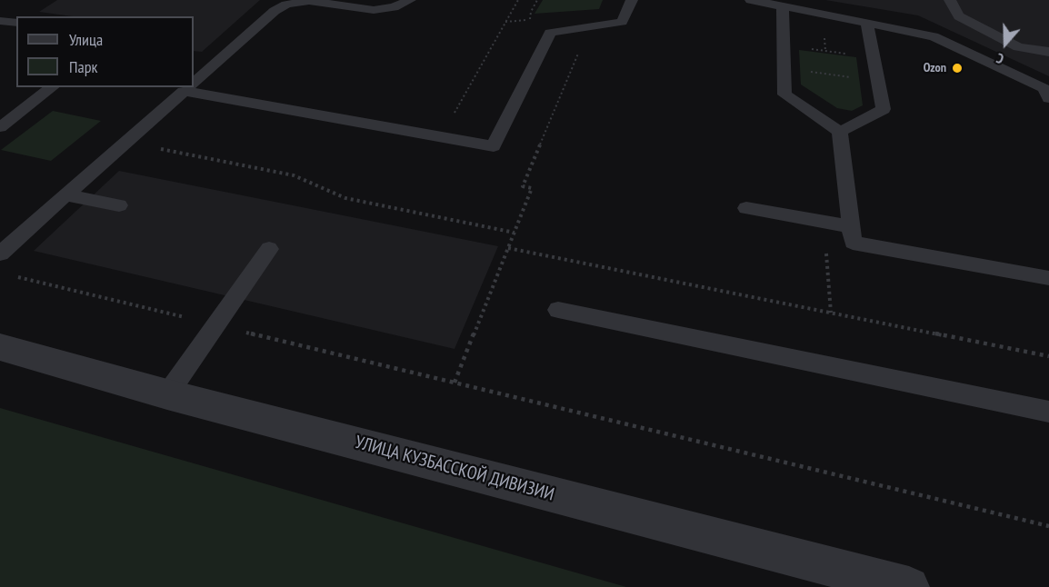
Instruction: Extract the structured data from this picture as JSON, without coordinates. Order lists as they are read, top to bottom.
{
  "streets": {
    "street": ["УЛИЦА КУЗБАССКОЙ ДИВИЗИИ"]
  },
  "places": ["Ozon"],
  "legend": ["Улица", "Парк"],
  "north": "bottom"
}
